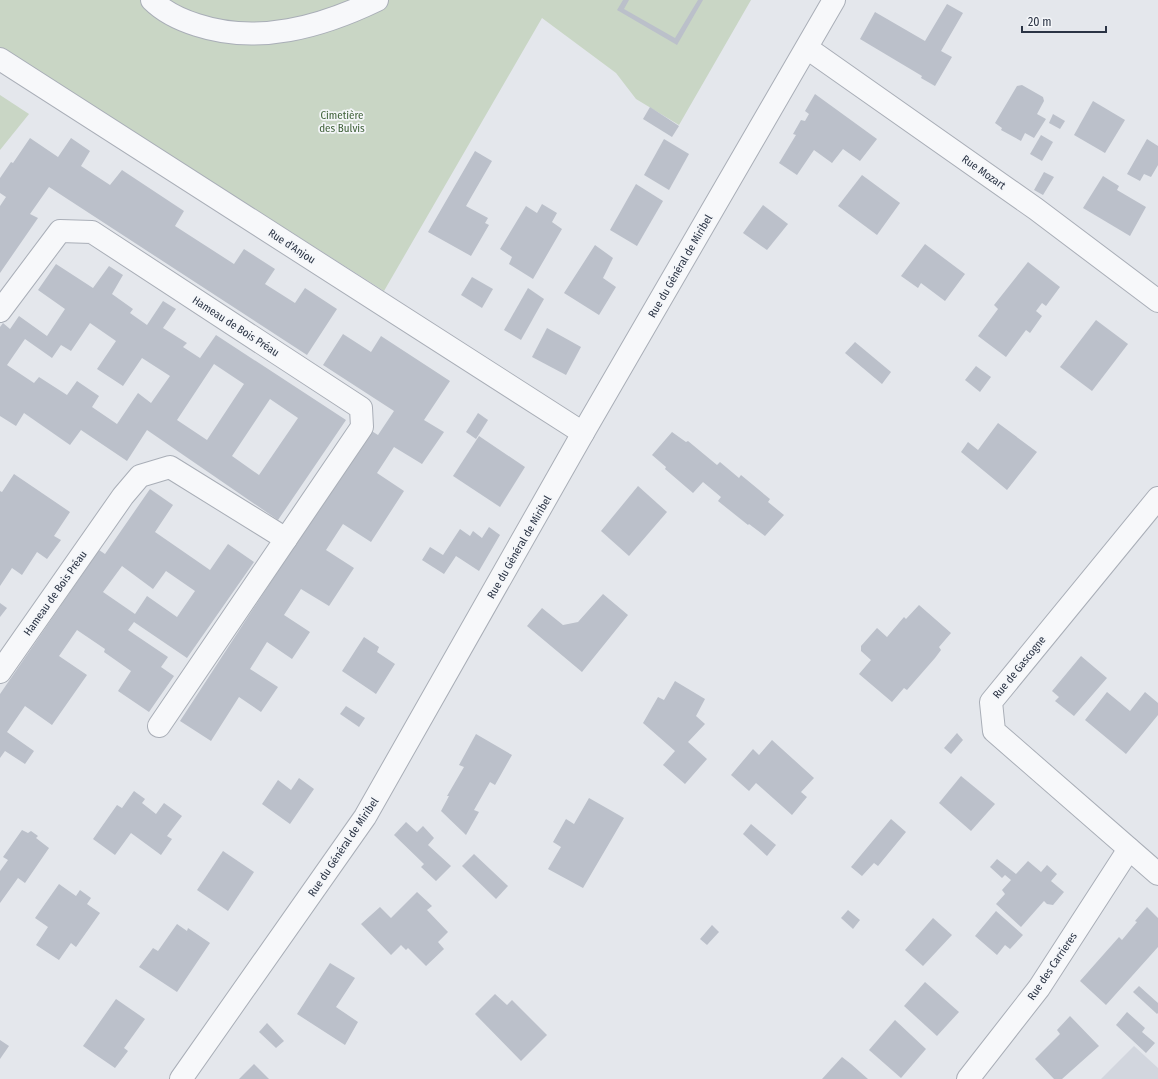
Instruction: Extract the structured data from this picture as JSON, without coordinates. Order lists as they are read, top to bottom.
{
  "streets": {
    "street": [
      "Rue Mozart",
      "Rue d'Anjou",
      "Rue du Général de Miribel",
      "Hameau de Bois Préau",
      "Rue de Gascogne",
      "Rue des Carrieres"
    ]
  },
  "crossings": [
    ["Rue Mozart", "Rue du Général de Miribel"],
    ["Rue d'Anjou", "Rue du Général de Miribel"],
    ["Rue de Gascogne", "Rue des Carrieres"]
  ],
  "parks": ["Cimetière des Bulvis"],
  "scale_bar": "20 m"
}
